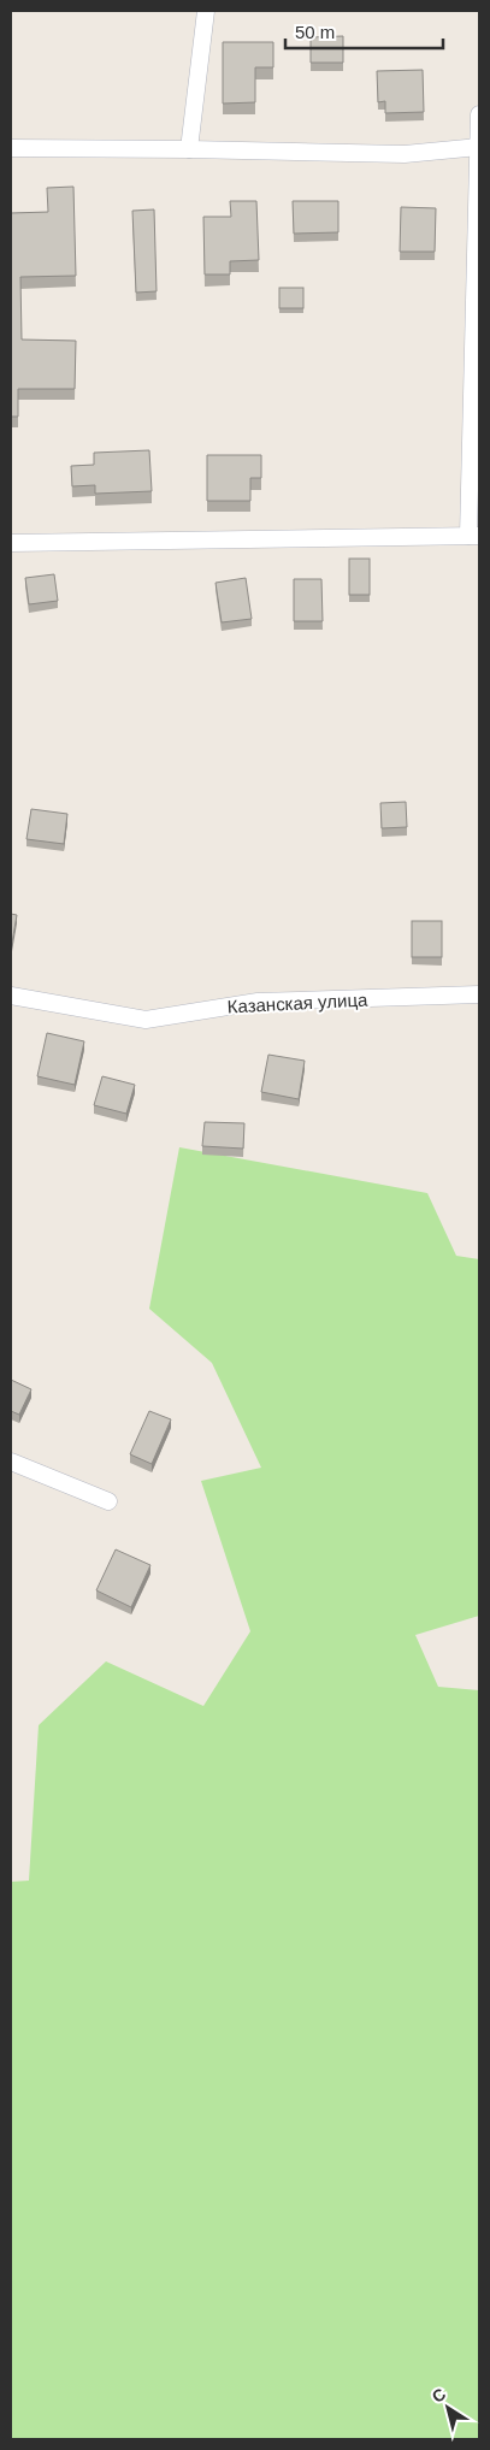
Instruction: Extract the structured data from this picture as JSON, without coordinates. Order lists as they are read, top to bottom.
{
  "streets": {
    "street": ["Казанская улица"]
  },
  "scale_bar": "50 m",
  "north": "top left"
}
